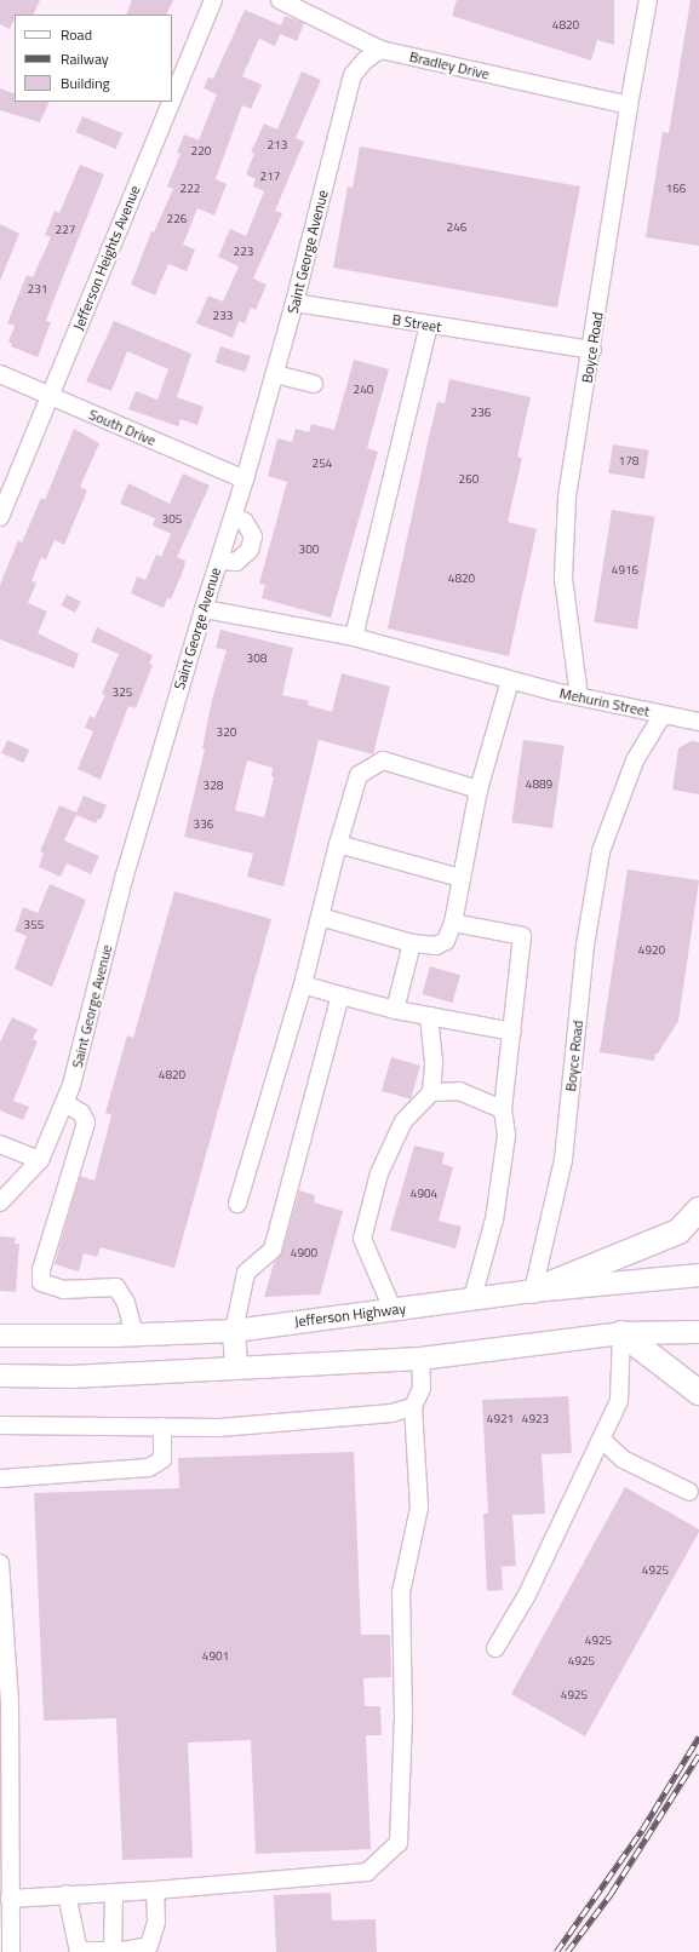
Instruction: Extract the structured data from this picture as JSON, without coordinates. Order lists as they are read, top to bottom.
{
  "streets": {
    "main road": ["Jefferson Highway"],
    "street": [
      "Bradley Drive",
      "Saint George Avenue",
      "Jefferson Heights Avenue",
      "B Street",
      "Boyce Road",
      "South Drive",
      "Mehurin Street"
    ]
  },
  "crossings": [
    ["Bradley Drive", "Saint George Avenue"],
    ["Bradley Drive", "Boyce Road"],
    ["Saint George Avenue", "B Street"],
    ["Saint George Avenue", "South Drive"],
    ["Saint George Avenue", "Mehurin Street"],
    ["Jefferson Heights Avenue", "South Drive"],
    ["B Street", "Boyce Road"],
    ["Boyce Road", "Mehurin Street"],
    ["Boyce Road", "Jefferson Highway"]
  ],
  "house_numbers": [
    "4820",
    "213",
    "220",
    "217",
    "222",
    "166",
    "226",
    "246",
    "227",
    "223",
    "231",
    "233",
    "240",
    "236",
    "178",
    "254",
    "260",
    "305",
    "300",
    "4916",
    "4820",
    "308",
    "325",
    "320",
    "4889",
    "328",
    "336",
    "355",
    "4920",
    "4820",
    "4904",
    "4900",
    "4921",
    "4923",
    "4925",
    "4925",
    "4901",
    "4925",
    "4925"
  ],
  "legend": ["Road", "Railway", "Building"]
}
